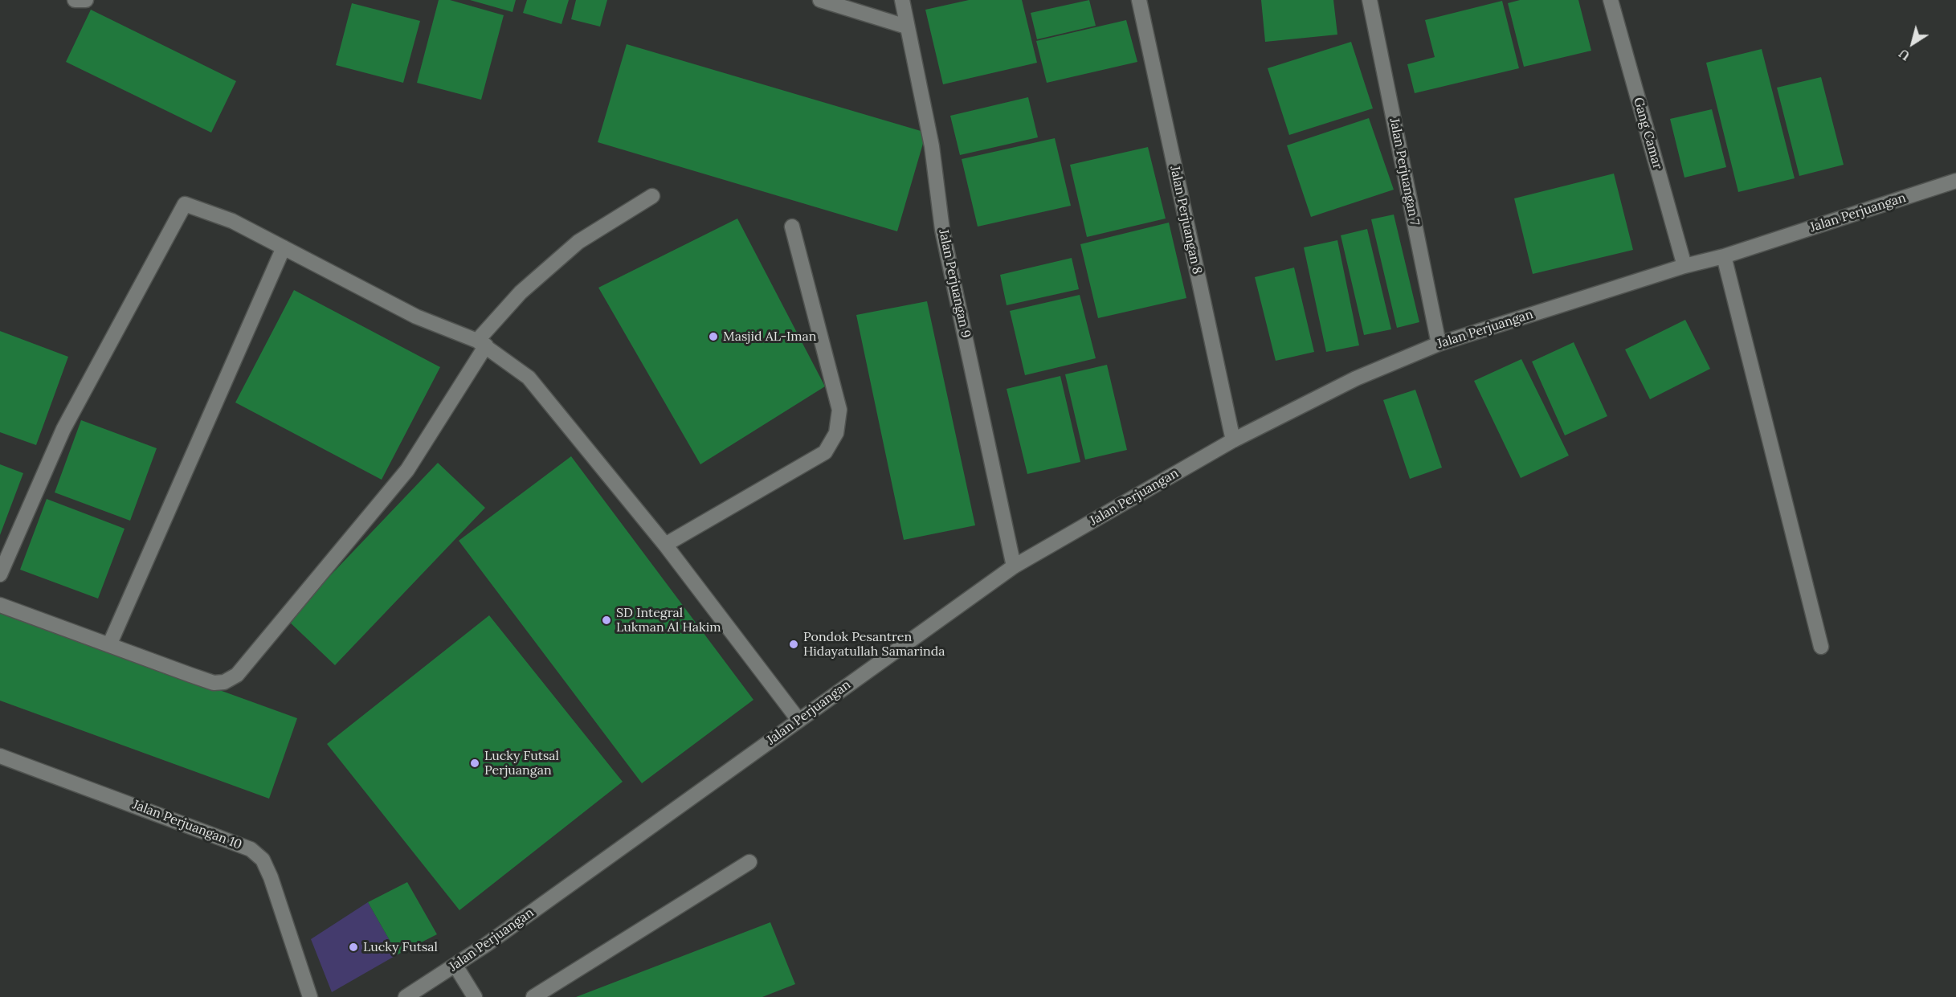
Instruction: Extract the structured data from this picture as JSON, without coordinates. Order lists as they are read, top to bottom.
{
  "streets": {
    "street": [
      "Gang Camar",
      "Jalan Perjuangan 7",
      "Jalan Perjuangan",
      "Jalan Perjuangan 8",
      "Jalan Perjuangan 9",
      "Jalan Perjuangan 10"
    ]
  },
  "crossings": [
    ["Gang Camar", "Jalan Perjuangan"],
    ["Jalan Perjuangan 7", "Jalan Perjuangan"],
    ["Jalan Perjuangan", "Jalan Perjuangan 8"],
    ["Jalan Perjuangan", "Jalan Perjuangan 9"]
  ],
  "places": [
    "Masjid AL-Iman",
    "SD Integral Lukman Al Hakim",
    "Pondok Pesantren Hidayatullah Samarinda",
    "Lucky Futsal Perjuangan",
    "Lucky Futsal"
  ],
  "north": "bottom left"
}
